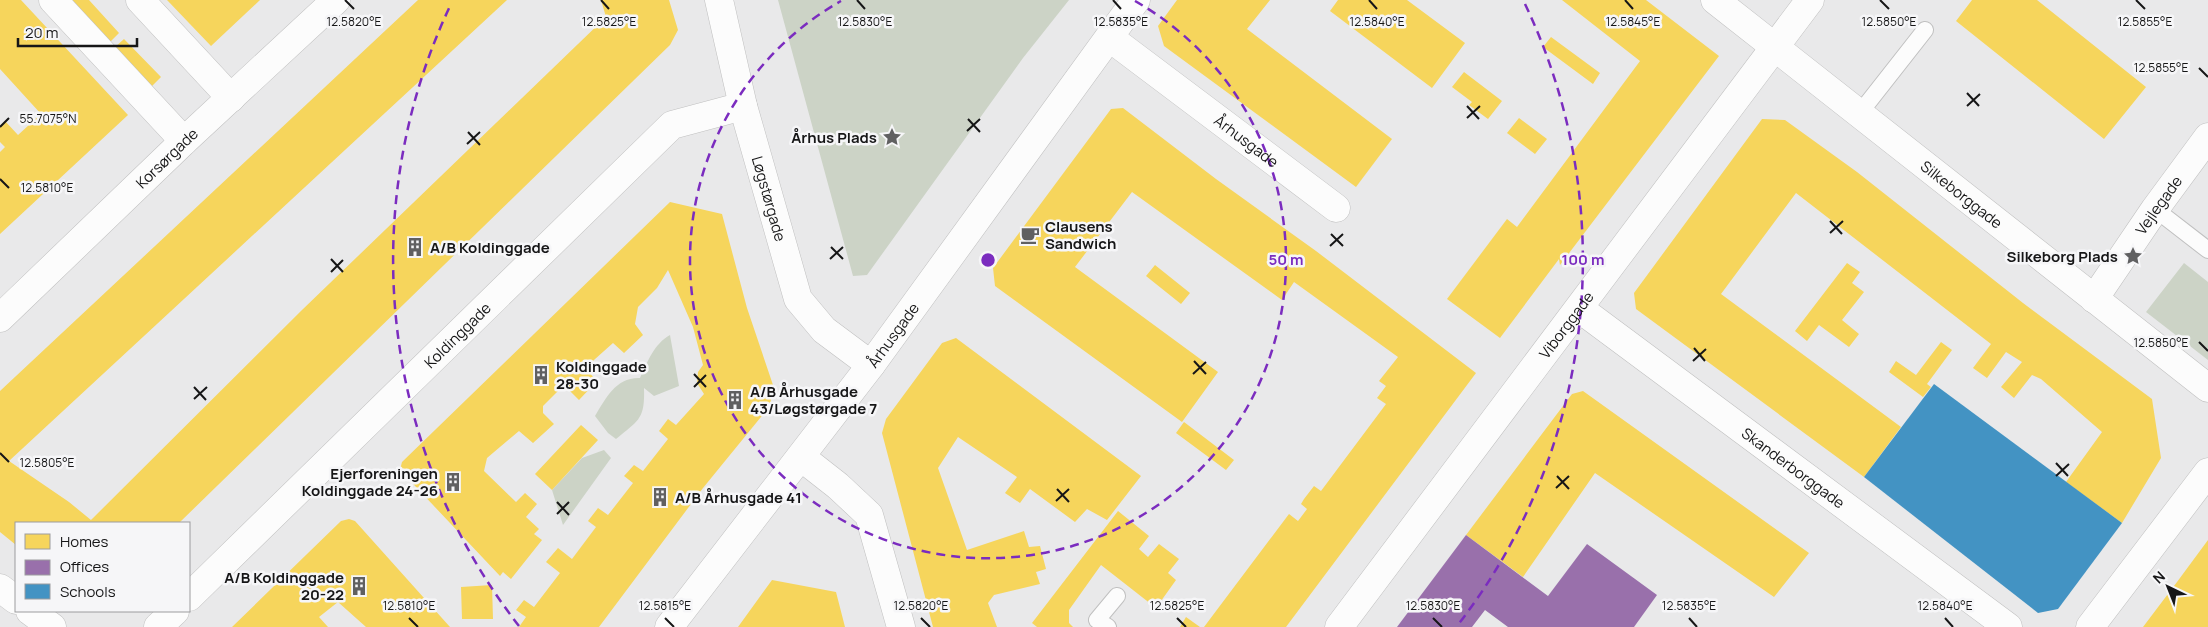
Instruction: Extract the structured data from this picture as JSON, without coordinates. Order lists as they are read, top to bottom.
{
  "streets": {
    "street": [
      "Århusgade",
      "Korsørgade",
      "Silkeborggade",
      "Løgstørgade",
      "Vejlegade",
      "Viborggade",
      "Koldinggade",
      "Skanderborggade"
    ]
  },
  "crossings": [
    ["Århusgade", "Løgstørgade"],
    ["Silkeborggade", "Vejlegade"],
    ["Silkeborggade", "Viborggade"],
    ["Løgstørgade", "Koldinggade"],
    ["Viborggade", "Skanderborggade"]
  ],
  "places": {
    "place": ["Århus Plads", "Silkeborg Plads"],
    "cafe": ["Clausens Sandwich"],
    "building": [
      "A/B Koldinggade",
      "Koldinggade 28-30",
      "A/B Århusgade 43/Løgstørgade 7",
      "Ejerforeningen Koldinggade 24-26",
      "A/B Århusgade 41",
      "A/B Koldinggade 20-22"
    ]
  },
  "legend": ["Homes", "Offices", "Schools"],
  "scale_bar": "20 m",
  "north": "top left",
  "coordinates": [
    "12.5820°E",
    "12.5825°E",
    "12.5830°E",
    "12.5835°E",
    "12.5840°E",
    "12.5845°E",
    "12.5850°E",
    "12.5855°E",
    "55.7075°N",
    "12.5810°E",
    "12.5805°E",
    "12.5815°E"
  ],
  "rings": ["50 m", "100 m"]
}
